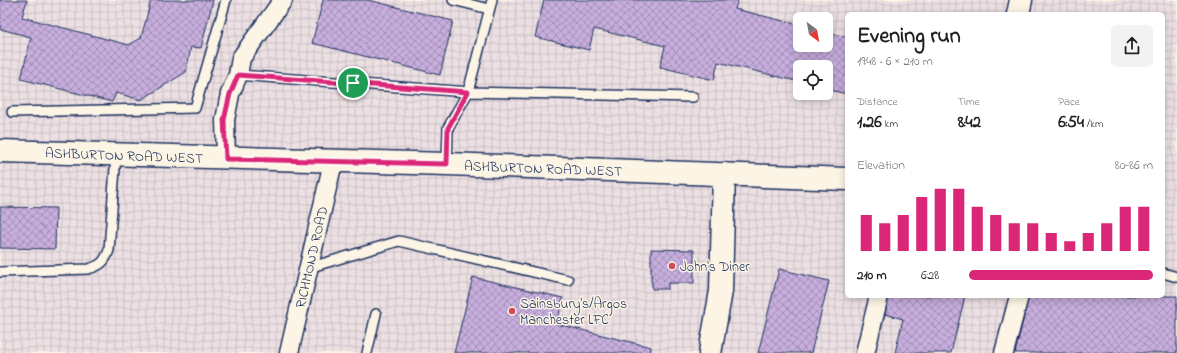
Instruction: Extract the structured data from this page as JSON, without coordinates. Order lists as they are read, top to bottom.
{
  "streets": {
    "main road": ["ASHBURTON ROAD WEST"],
    "street": ["RICHMOND ROAD"]
  },
  "crossings": [
    ["ASHBURTON ROAD WEST", "RICHMOND ROAD"]
  ],
  "places": ["John's Diner", "Sainsbury's/Argos Manchester LFC"],
  "north": "bottom right",
  "page": {
    "heading": ["Evening run", "19:48 · 6 × 210 m"],
    "stats": [
      ["Distance", "1.26 km"],
      ["Time", "8:42"],
      ["Pace", "6:54 /km"]
    ],
    "chart": ["Elevation", "80–86 m"],
    "list": [
      {
        "name": "210 m",
        "note": "6:28"
      }
    ]
  }
}
